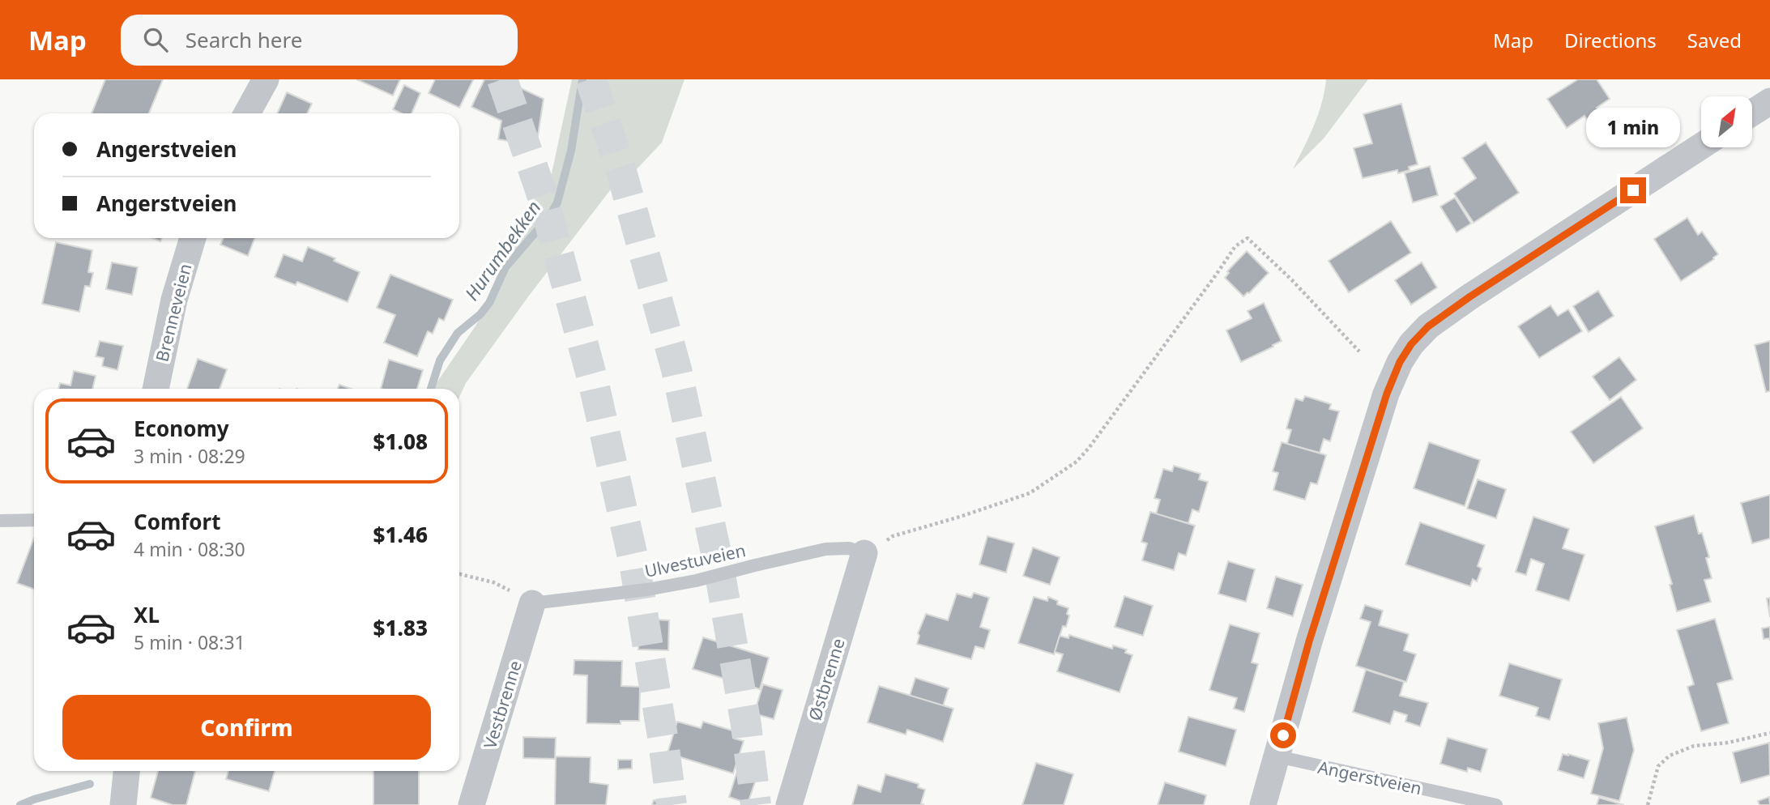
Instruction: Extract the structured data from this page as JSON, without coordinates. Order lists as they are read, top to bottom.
{
  "streets": {
    "street": ["Brenneveien", "Østbrenne", "Vestbrenne"],
    "lane": ["Ulvestuveien", "Angerstveien"]
  },
  "crossings": [
    ["Ulvestuveien", "Østbrenne"],
    ["Ulvestuveien", "Vestbrenne"]
  ],
  "water": ["Hurumbekken"],
  "north": "top right",
  "page": {
    "header": "Map",
    "search": "Search here",
    "nav": ["Map", "Directions", "Saved"],
    "bubble": "1 min",
    "banner": ["Angerstveien", "Angerstveien"],
    "list": [
      {
        "name": "Economy",
        "note": "3 min · 08:29",
        "value": "$1.08"
      },
      {
        "name": "Comfort",
        "note": "4 min · 08:30",
        "value": "$1.46"
      },
      {
        "name": "XL",
        "note": "5 min · 08:31",
        "value": "$1.83"
      }
    ],
    "buttons": "Confirm"
  }
}
